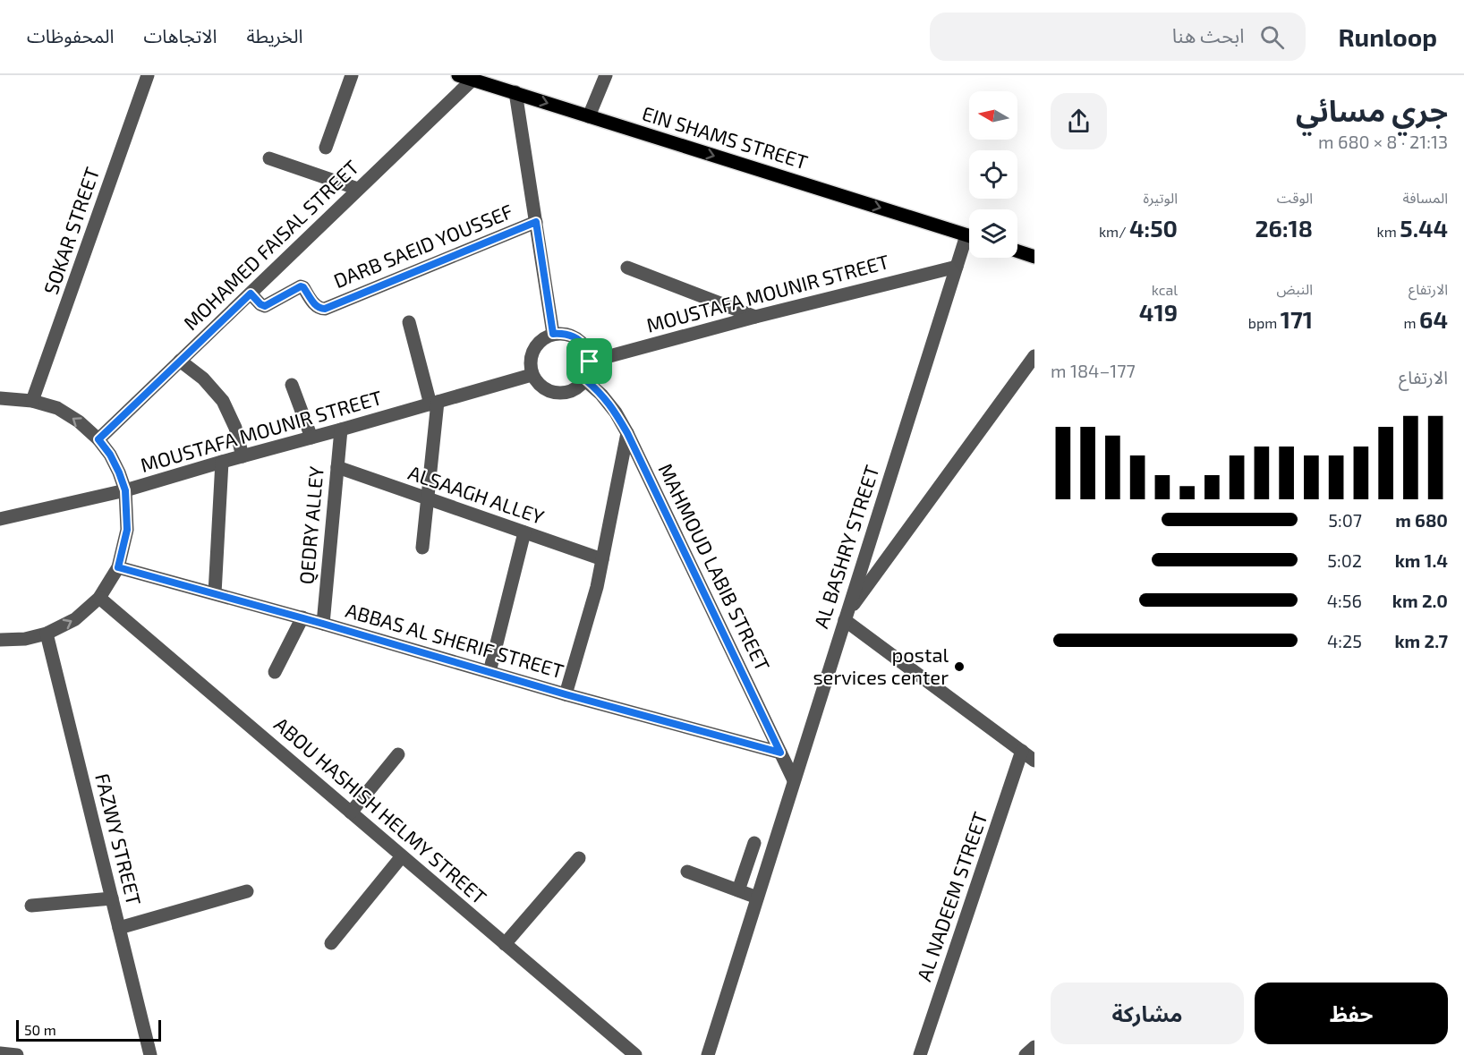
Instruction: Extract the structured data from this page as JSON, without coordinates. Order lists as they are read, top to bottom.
{
  "streets": {
    "main road": ["EIN SHAMS STREET"],
    "street": [
      "SOKAR STREET",
      "MOHAMED FAISAL STREET",
      "DARB SAEID YOUSSEF",
      "MOUSTAFA MOUNIR STREET",
      "ALSAAGH ALLEY",
      "QEDRY ALLEY",
      "AL BASHRY STREET",
      "MAHMOUD LABIB STREET",
      "ABBAS AL SHERIF STREET",
      "ABOU HASHISH HELMY STREET",
      "FAZWY STREET",
      "AL NADEEM STREET"
    ]
  },
  "crossings": [
    ["EIN SHAMS STREET", "MOHAMED FAISAL STREET"],
    ["MOHAMED FAISAL STREET", "DARB SAEID YOUSSEF"],
    ["MOUSTAFA MOUNIR STREET", "QEDRY ALLEY"],
    ["MOUSTAFA MOUNIR STREET", "AL BASHRY STREET"],
    ["MOUSTAFA MOUNIR STREET", "MAHMOUD LABIB STREET"],
    ["ALSAAGH ALLEY", "QEDRY ALLEY"],
    ["QEDRY ALLEY", "ABBAS AL SHERIF STREET"],
    ["AL BASHRY STREET", "MAHMOUD LABIB STREET"],
    ["MAHMOUD LABIB STREET", "ABBAS AL SHERIF STREET"]
  ],
  "one_way": ["EIN SHAMS STREET"],
  "places": ["postal services center"],
  "scale_bar": "50 m",
  "north": "left",
  "page": {
    "header": "Runloop",
    "search": "ابحث هنا",
    "nav": ["الخريطة", "الاتجاهات", "المحفوظات"],
    "heading": ["جري مسائي", "21:13 · 8 × 680 m"],
    "stats": [
      ["المسافة", "5.44 km"],
      ["الوقت", "26:18"],
      ["الوتيرة", "4:50 /km"],
      ["الارتفاع", "64 m"],
      ["النبض", "171 bpm"],
      ["kcal", "419"]
    ],
    "chart": ["الارتفاع", "177–184 m"],
    "list": [
      {
        "name": "680 m",
        "note": "5:07"
      },
      {
        "name": "1.4 km",
        "note": "5:02"
      },
      {
        "name": "2.0 km",
        "note": "4:56"
      },
      {
        "name": "2.7 km",
        "note": "4:25"
      }
    ],
    "buttons": ["حفظ", "مشاركة"],
    "scale": "50 m"
  }
}
